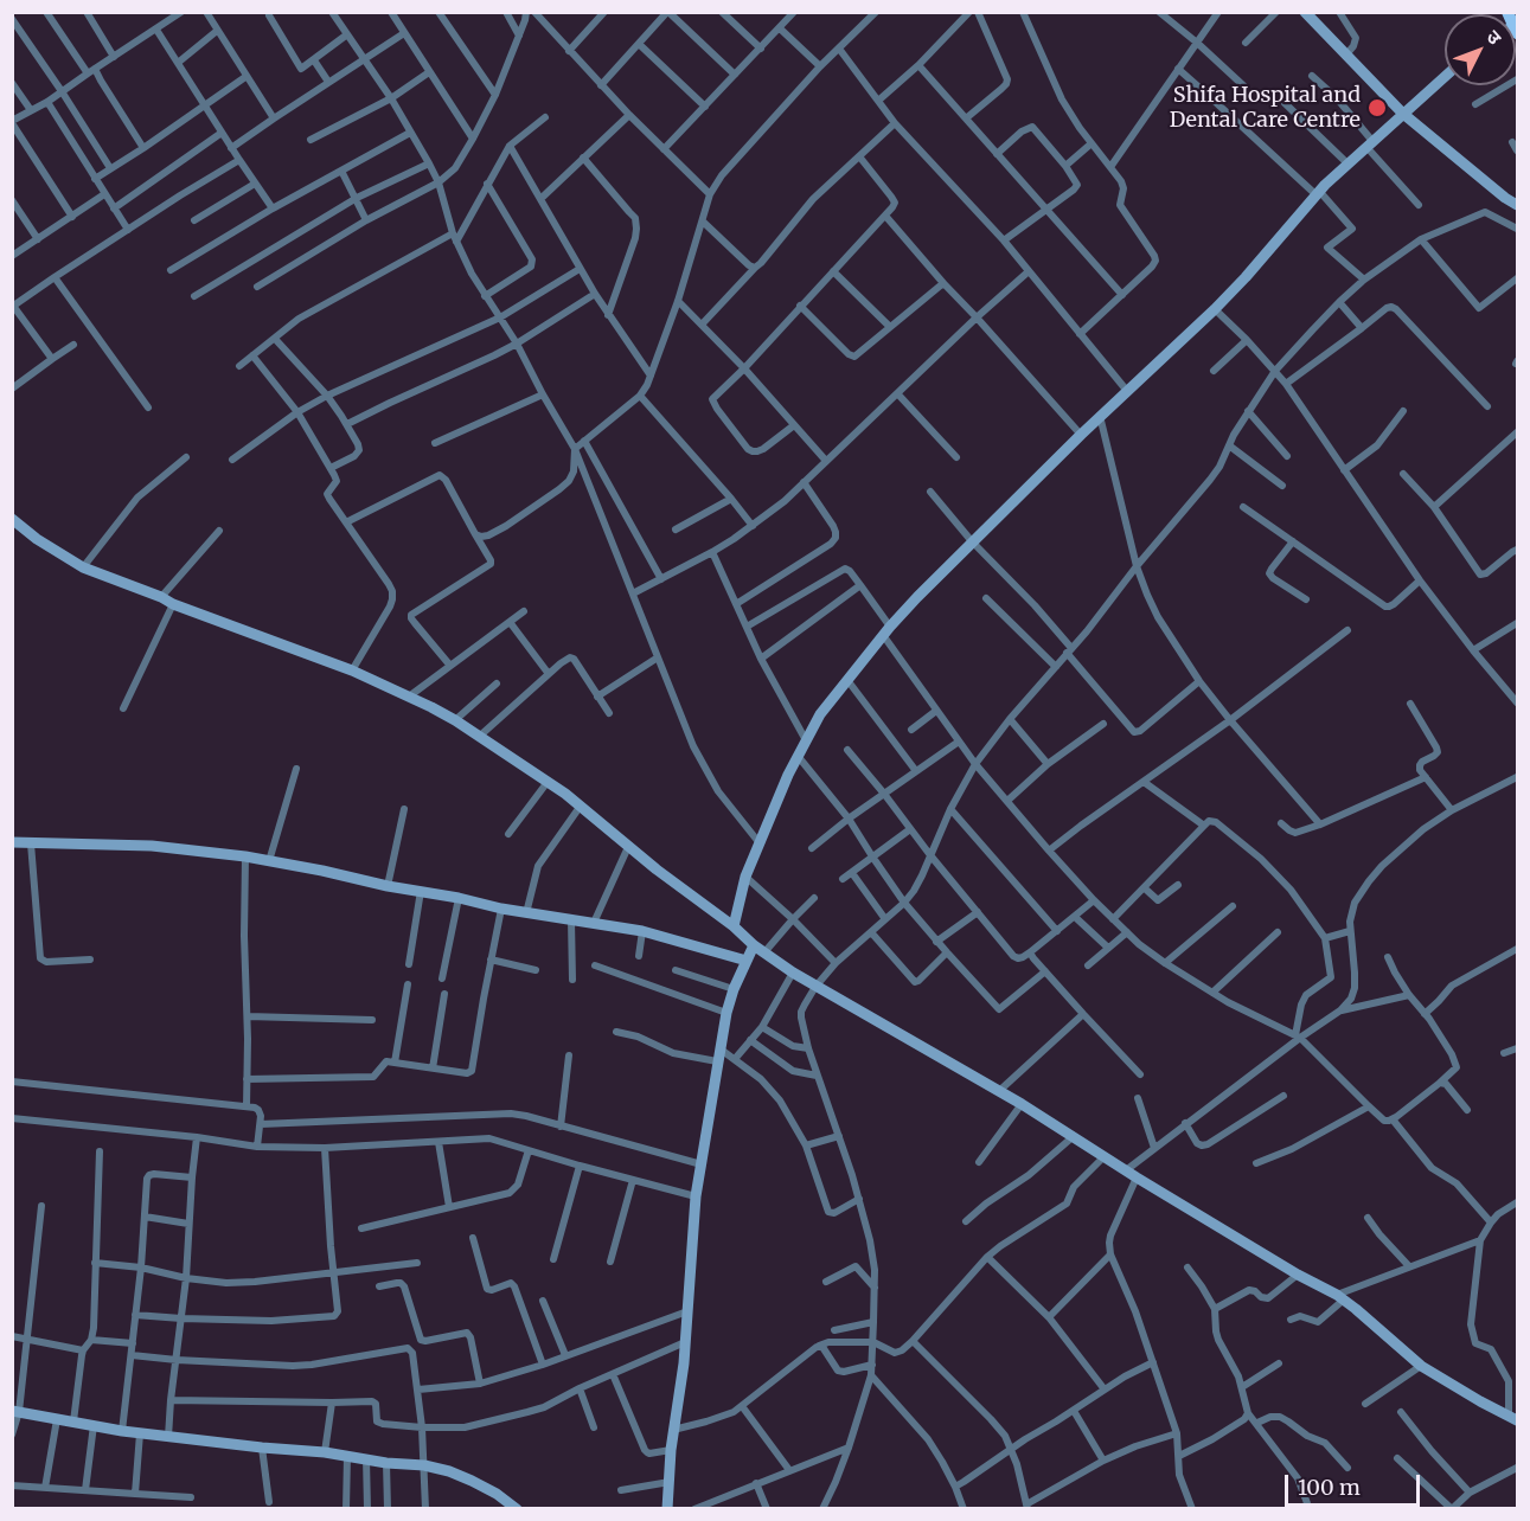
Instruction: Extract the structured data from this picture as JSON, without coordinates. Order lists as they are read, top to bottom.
{
  "places": ["Shifa Hospital and Dental Care Centre"],
  "scale_bar": "100 m",
  "north": "top right"
}
